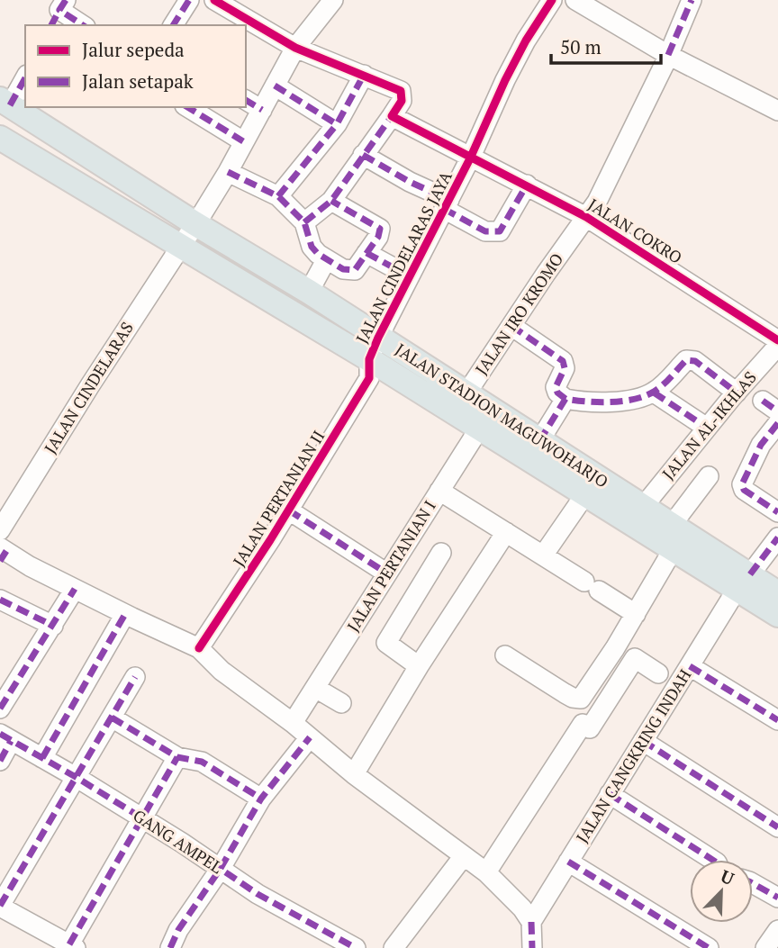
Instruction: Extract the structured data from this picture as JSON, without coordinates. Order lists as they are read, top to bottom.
{
  "streets": {
    "main road": ["JALAN STADION MAGUWOHARJO"],
    "street": [
      "JALAN COKRO",
      "JALAN CINDELARAS JAYA",
      "JALAN IRO KROMO",
      "JALAN CINDELARAS",
      "JALAN AL-IKHLAS",
      "JALAN PERTANIAN II",
      "JALAN PERTANIAN I",
      "JALAN CANGKRING INDAH",
      "GANG AMPEL"
    ]
  },
  "crossings": [
    ["JALAN COKRO", "JALAN CINDELARAS JAYA"],
    ["JALAN COKRO", "JALAN IRO KROMO"],
    ["JALAN CINDELARAS JAYA", "JALAN STADION MAGUWOHARJO"],
    ["JALAN CINDELARAS JAYA", "JALAN PERTANIAN II"],
    ["JALAN IRO KROMO", "JALAN STADION MAGUWOHARJO"],
    ["JALAN CINDELARAS", "JALAN STADION MAGUWOHARJO"],
    ["JALAN STADION MAGUWOHARJO", "JALAN AL-IKHLAS"],
    ["JALAN STADION MAGUWOHARJO", "JALAN PERTANIAN II"],
    ["JALAN STADION MAGUWOHARJO", "JALAN PERTANIAN I"],
    ["JALAN STADION MAGUWOHARJO", "JALAN CANGKRING INDAH"]
  ],
  "legend": ["Jalur sepeda", "Jalan setapak"],
  "scale_bar": "50 m",
  "north": "top right"
}
